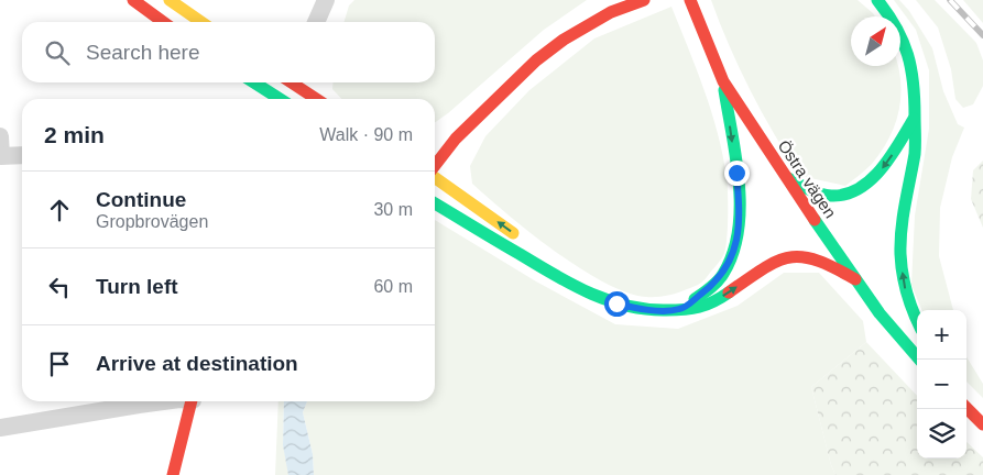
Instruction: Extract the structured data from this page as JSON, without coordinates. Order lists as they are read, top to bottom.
{
  "streets": {
    "street": ["Östra vägen"]
  },
  "north": "top right",
  "page": {
    "search": "Search here",
    "heading": ["2 min", "Walk · 90 m"],
    "list": [
      ["Continue", "Gropbrovägen", "30 m"],
      ["Turn left", "60 m"],
      "Arrive at destination"
    ],
    "map_buttons": ["+", "−"]
  }
}
